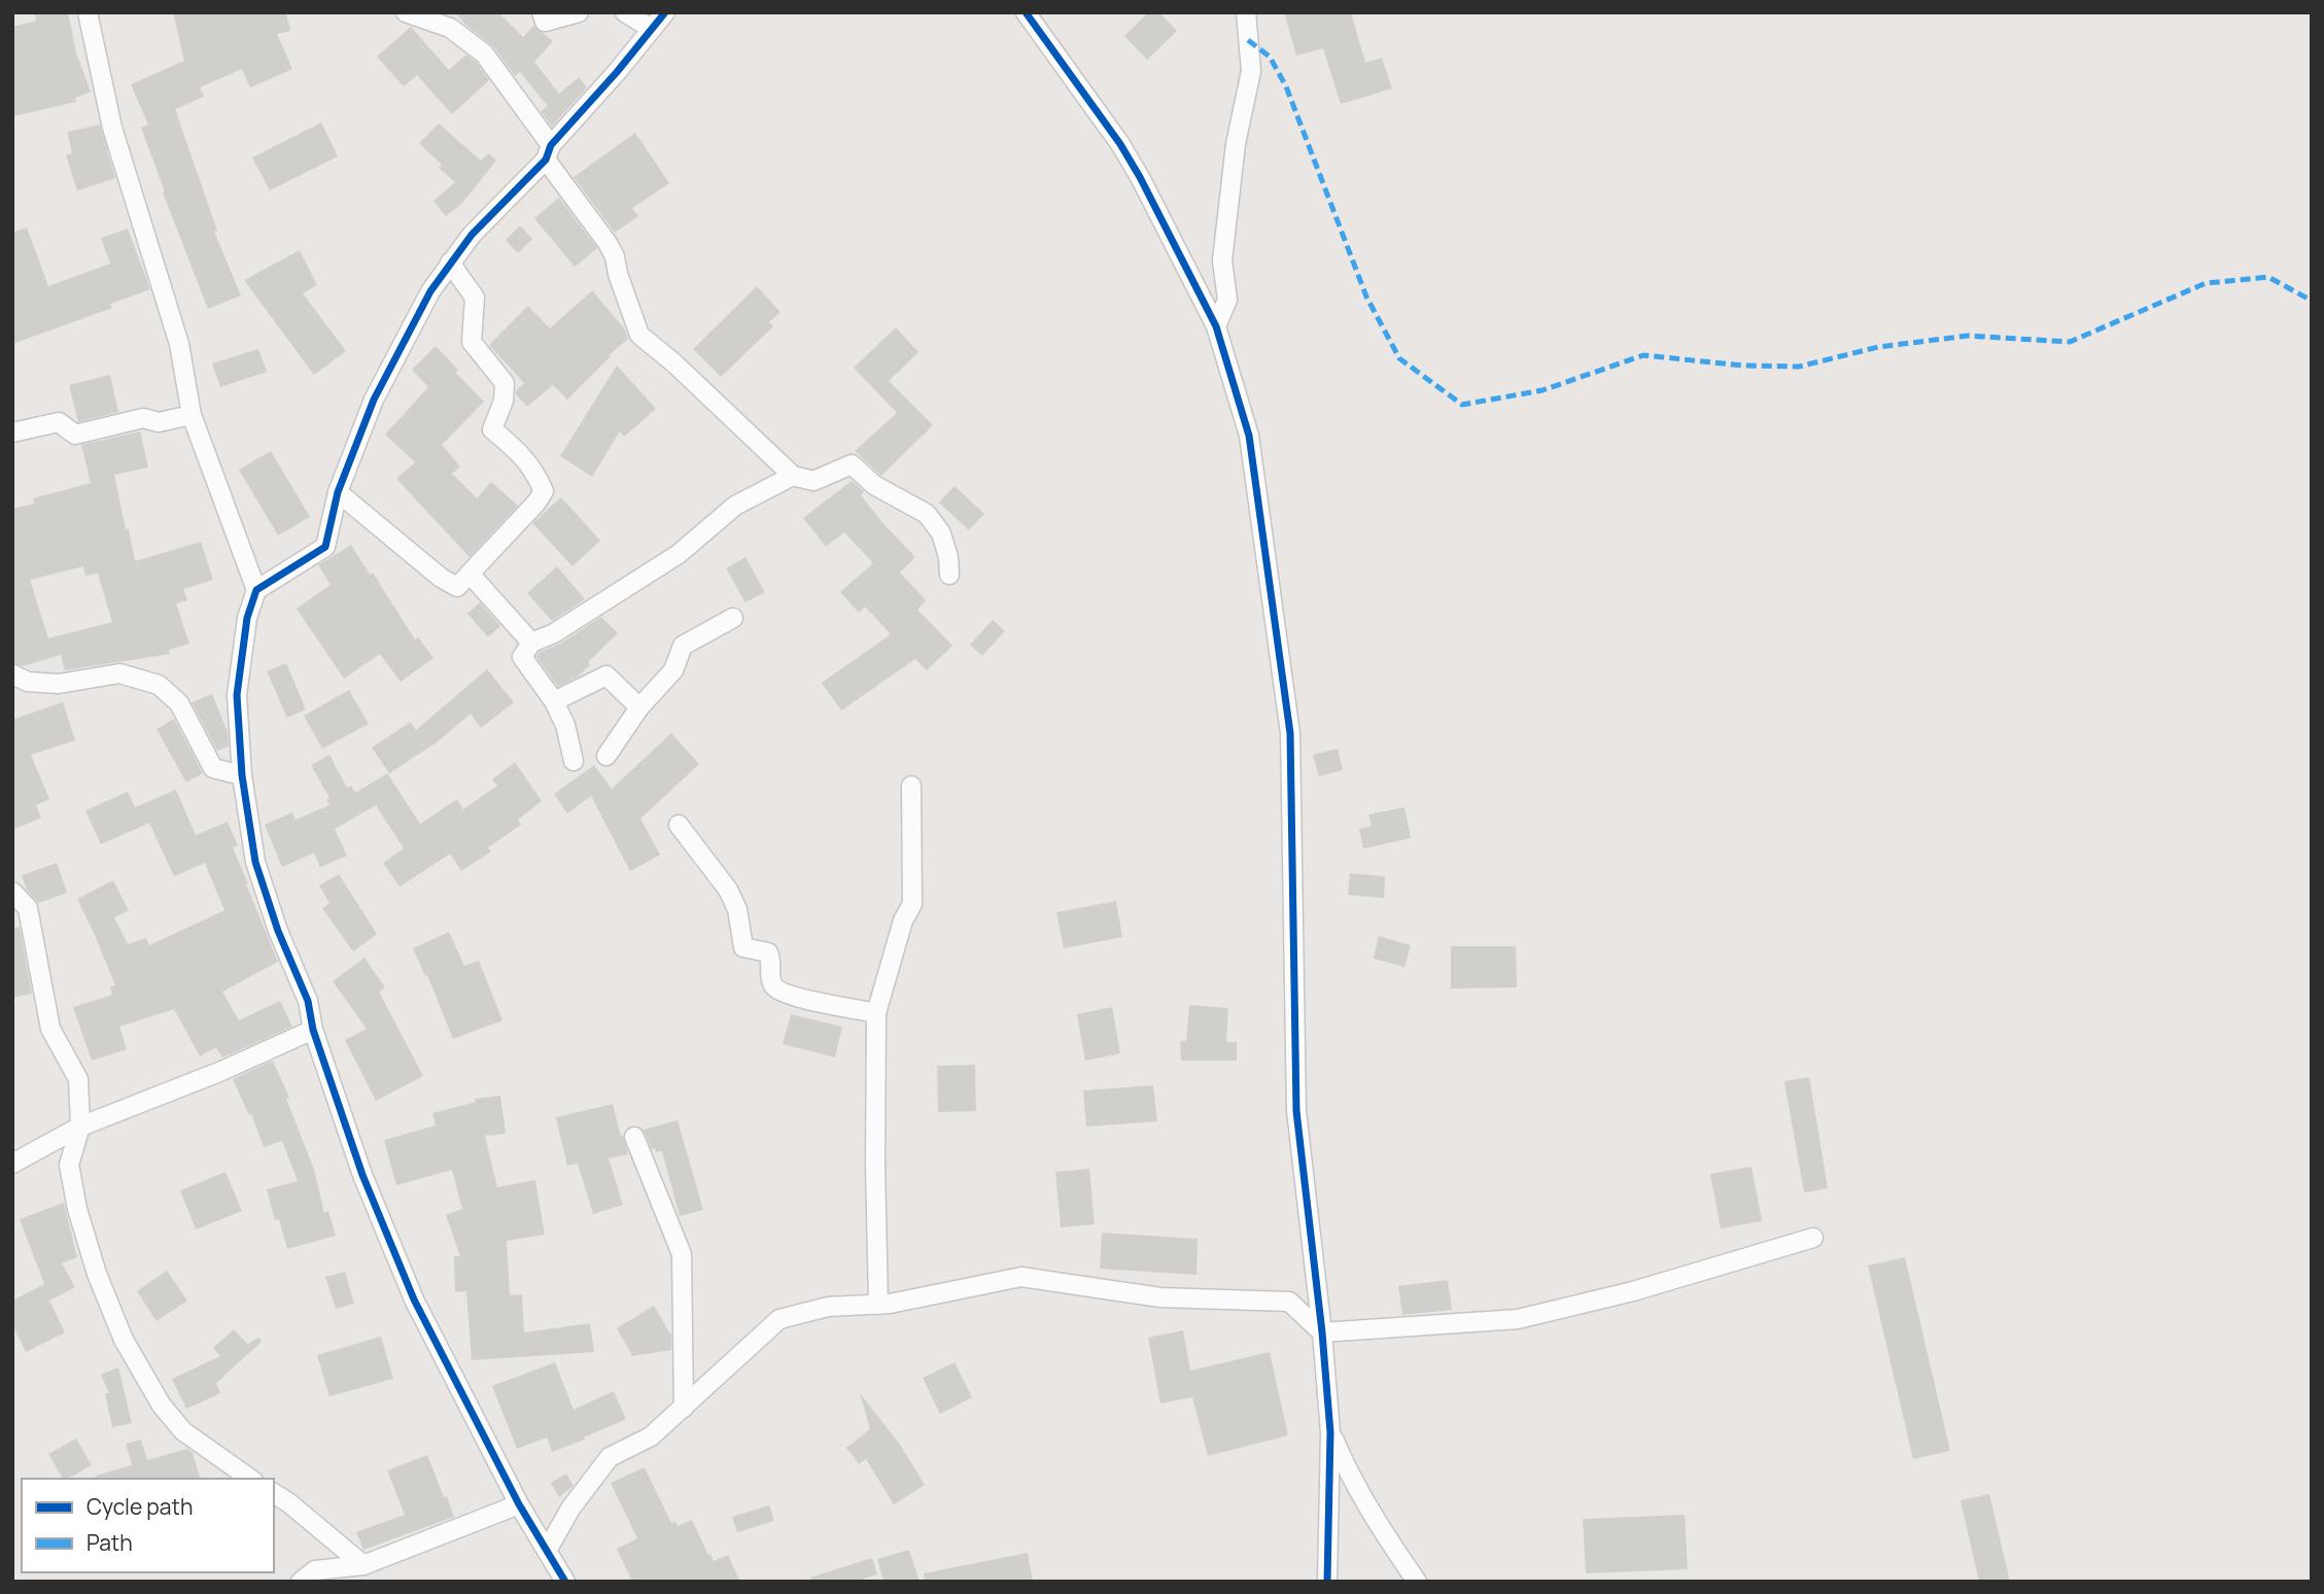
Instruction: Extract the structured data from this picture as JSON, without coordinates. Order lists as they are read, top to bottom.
{
  "legend": ["Cycle path", "Path"]
}
